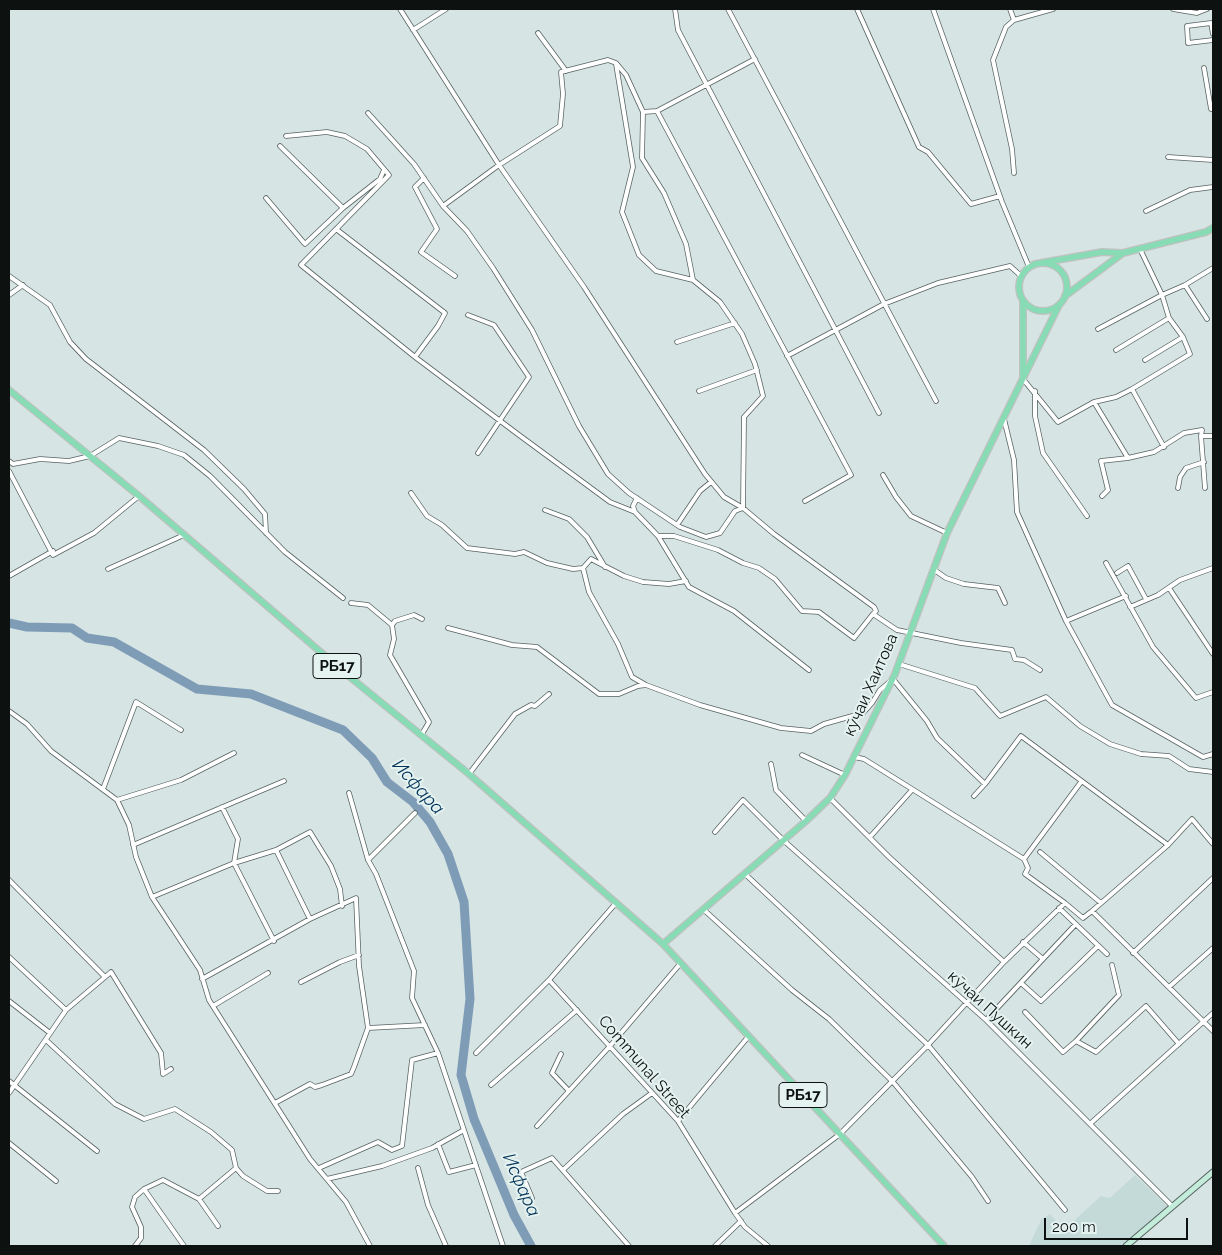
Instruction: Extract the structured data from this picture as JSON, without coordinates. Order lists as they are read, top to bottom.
{
  "streets": {
    "main road": ["РБ17", "кӯчаи Хаитова"],
    "street": ["кӯчаи Пушкин", "Communal Street"]
  },
  "crossings": [
    ["РБ17", "кӯчаи Хаитова"],
    ["кӯчаи Хаитова", "кӯчаи Пушкин"]
  ],
  "water": ["Исфара"],
  "scale_bar": "200 m"
}
